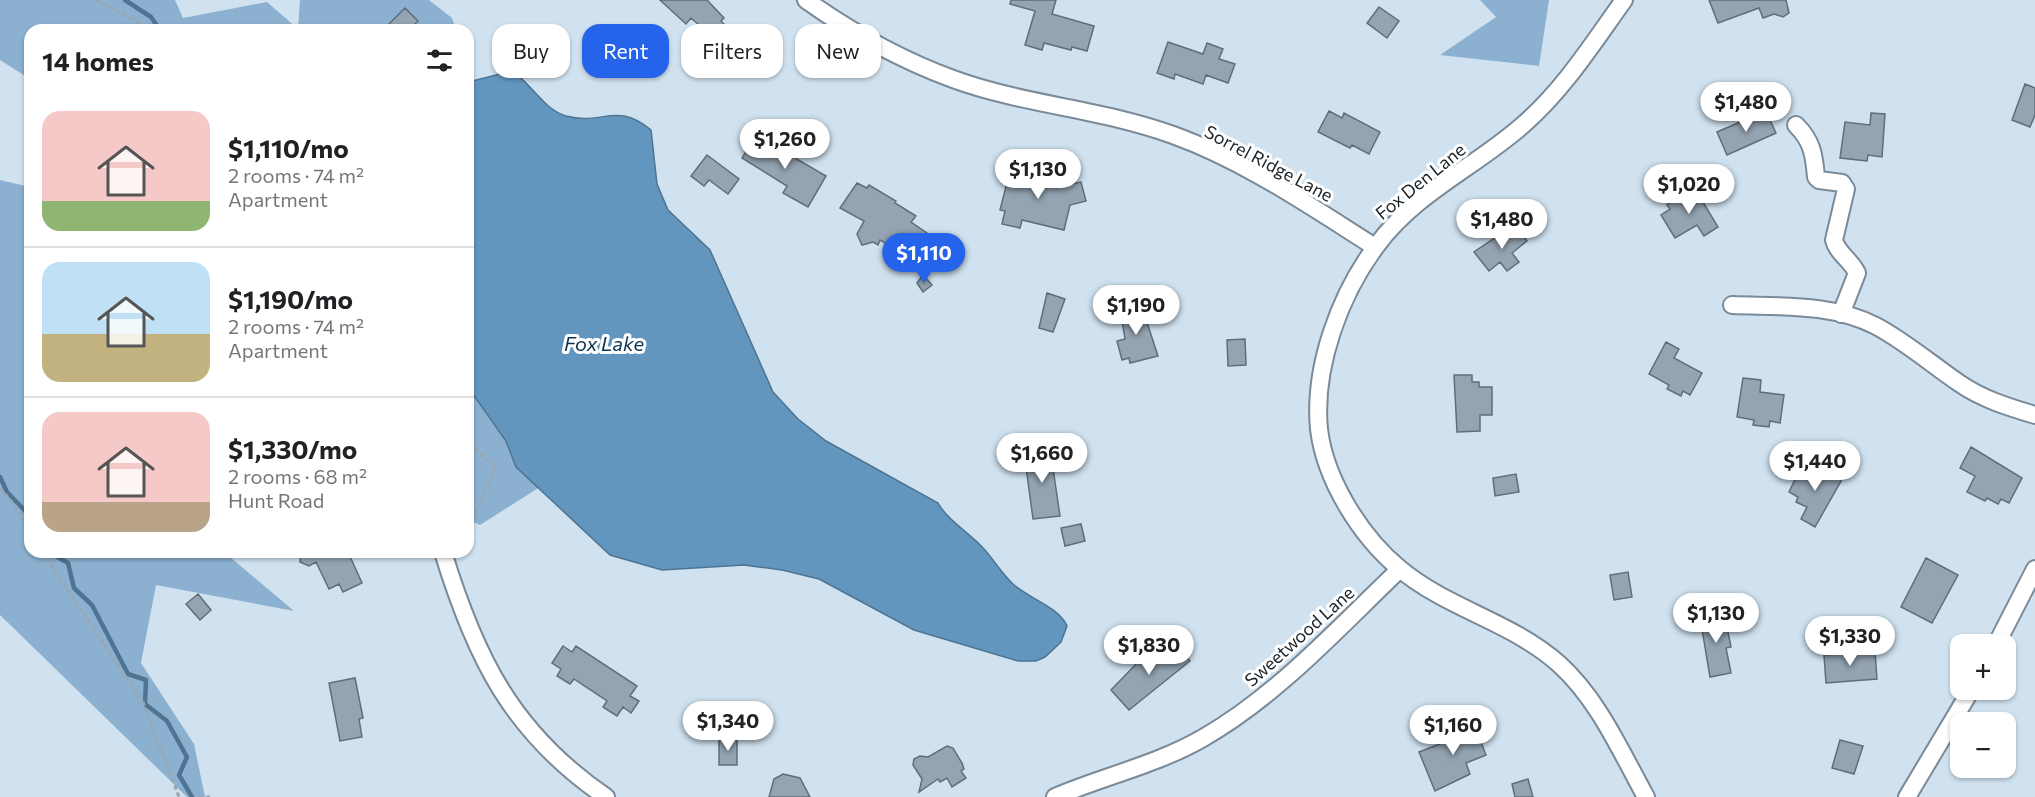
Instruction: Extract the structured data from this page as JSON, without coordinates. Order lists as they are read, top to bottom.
{
  "streets": {
    "street": ["Sorrel Ridge Lane", "Fox Den Lane", "Sweetwood Lane"]
  },
  "crossings": [
    ["Sorrel Ridge Lane", "Fox Den Lane"],
    ["Fox Den Lane", "Sweetwood Lane"]
  ],
  "water": ["Fox Lake"],
  "page": {
    "chip": [
      "Buy",
      "Rent",
      "Filters",
      "New"
    ],
    "heading": "14 homes",
    "price": [
      "$1,480",
      "$1,260",
      "$1,130",
      "$1,020",
      "$1,480",
      "$1,110",
      "$1,190",
      "$1,660",
      "$1,440",
      "$1,130",
      "$1,330",
      "$1,830",
      "$1,340",
      "$1,160"
    ],
    "list": [
      {
        "name": "$1,110/mo",
        "note": "2 rooms · 74 m² · Apartment"
      },
      {
        "name": "$1,190/mo",
        "note": "2 rooms · 74 m² · Apartment"
      },
      {
        "name": "$1,330/mo",
        "note": "2 rooms · 68 m² · Hunt Road"
      }
    ],
    "map_buttons": ["+", "−"]
  }
}
